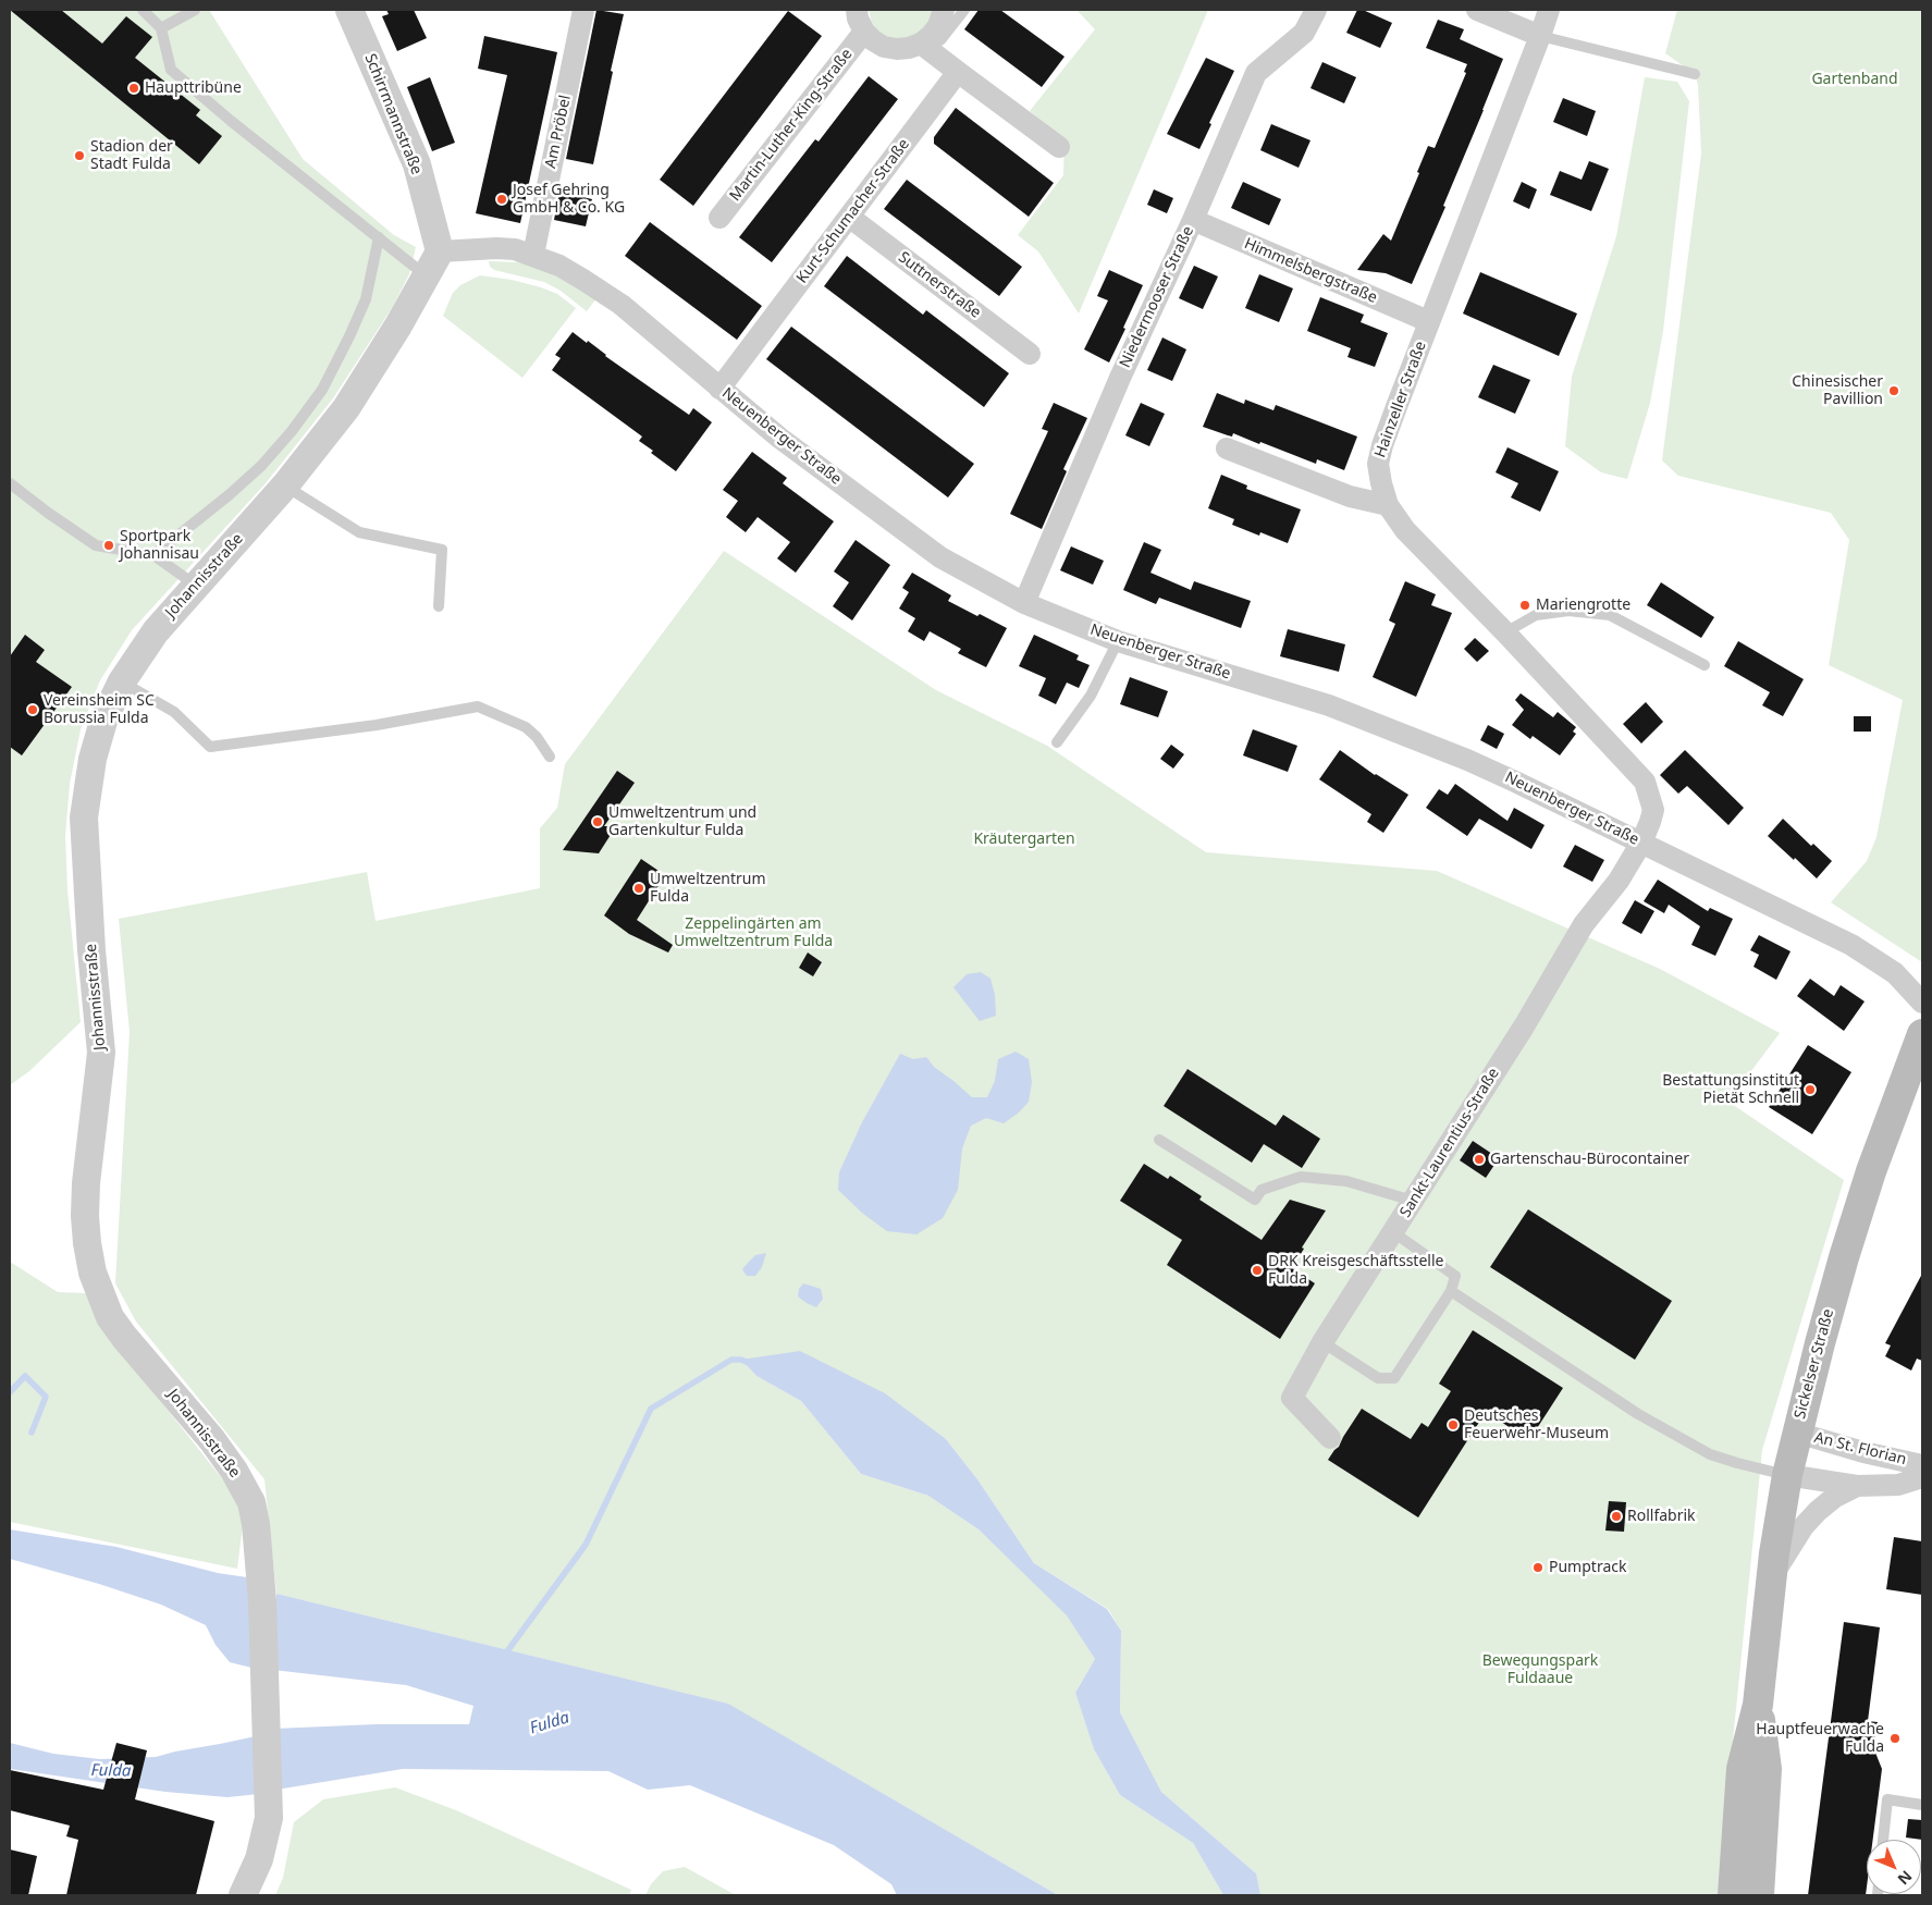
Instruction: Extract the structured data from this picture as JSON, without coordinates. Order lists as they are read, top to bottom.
{
  "streets": {
    "main road": ["Sickelser Straße"],
    "street": [
      "Schirrmannstraße",
      "Martin-Luther-King-Straße",
      "Am Pröbel",
      "Kurt-Schumacher-Straße",
      "Himmelsbergstraße",
      "Suttnerstraße",
      "Niedermooser Straße",
      "Hainzeller Straße",
      "Neuenberger Straße",
      "Johannisstraße",
      "Sankt-Laurentius-Straße",
      "An St. Florian"
    ]
  },
  "crossings": [
    ["Schirrmannstraße", "Neuenberger Straße"],
    ["Schirrmannstraße", "Johannisstraße"],
    ["Am Pröbel", "Neuenberger Straße"],
    ["Kurt-Schumacher-Straße", "Suttnerstraße"],
    ["Kurt-Schumacher-Straße", "Neuenberger Straße"],
    ["Himmelsbergstraße", "Niedermooser Straße"],
    ["Himmelsbergstraße", "Hainzeller Straße"],
    ["Niedermooser Straße", "Neuenberger Straße"],
    ["Hainzeller Straße", "Neuenberger Straße"],
    ["Hainzeller Straße", "Sankt-Laurentius-Straße"],
    ["Neuenberger Straße", "Johannisstraße"],
    ["Neuenberger Straße", "Sankt-Laurentius-Straße"],
    ["Sickelser Straße", "An St. Florian"]
  ],
  "water": ["Fulda"],
  "parks": [
    "Gartenband",
    "Kräutergarten",
    "Zeppelingärten am Umweltzentrum Fulda",
    "Bewegungspark Fuldaaue"
  ],
  "places": [
    "Haupttribüne",
    "Stadion der Stadt Fulda",
    "Josef Gehring GmbH & Co. KG",
    "Chinesischer Pavillion",
    "Sportpark Johannisau",
    "Mariengrotte",
    "Vereinsheim SC Borussia Fulda",
    "Umweltzentrum und Gartenkultur Fulda",
    "Umweltzentrum Fulda",
    "Bestattungsinstitut Pietät Schnell",
    "Gartenschau-Bürocontainer",
    "DRK Kreisgeschäftsstelle Fulda",
    "Deutsches Feuerwehr-Museum",
    "Rollfabrik",
    "Pumptrack",
    "Hauptfeuerwache Fulda"
  ],
  "north": "bottom right"
}
